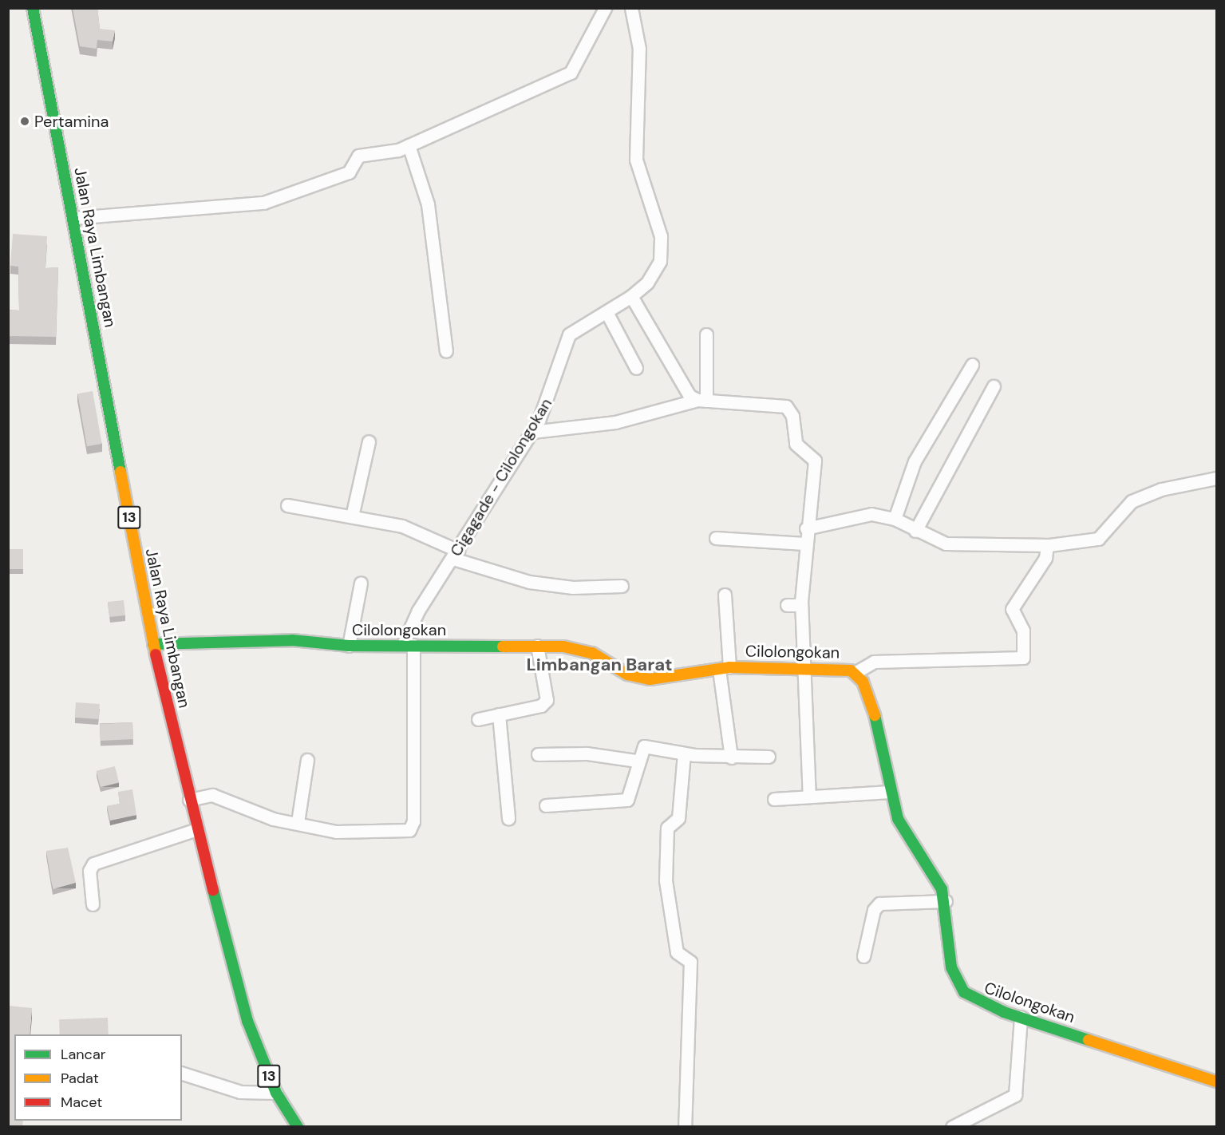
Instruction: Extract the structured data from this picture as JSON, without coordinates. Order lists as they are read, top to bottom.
{
  "streets": {
    "main road": ["Jalan Raya Limbangan", "13", "Cilolongokan"],
    "street": ["Cigagade - Cilolongokan"]
  },
  "crossings": [
    ["Jalan Raya Limbangan", "Cilolongokan"],
    ["Cigagade - Cilolongokan", "Cilolongokan"]
  ],
  "districts": ["Limbangan Barat"],
  "places": ["Pertamina"],
  "legend": ["Lancar", "Padat", "Macet"]
}
